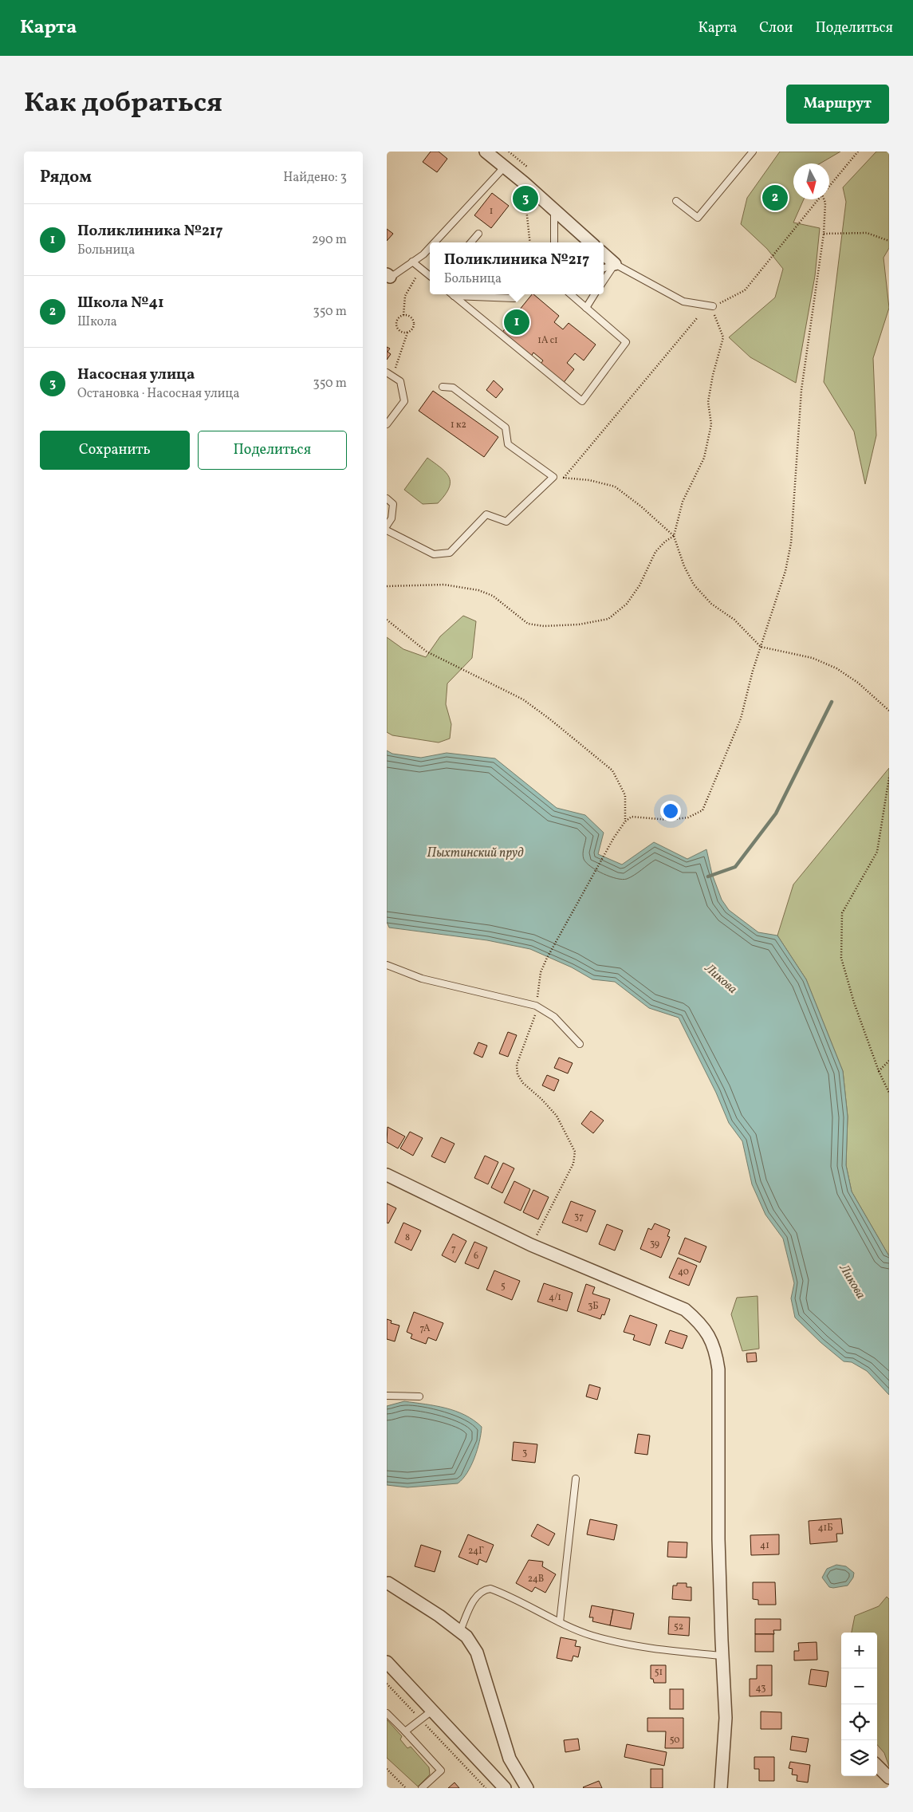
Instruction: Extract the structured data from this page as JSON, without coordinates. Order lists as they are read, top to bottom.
{
  "water": ["Пыхтинский пруд", "Ликова"],
  "house_numbers": [
    "1",
    "1А с1",
    "1 к2",
    "37",
    "8",
    "39",
    "7",
    "6",
    "40",
    "5",
    "4/1",
    "3Б",
    "7А",
    "3",
    "41Б",
    "41",
    "24Г",
    "24В",
    "52",
    "51",
    "43",
    "50"
  ],
  "north": "bottom",
  "page": {
    "header": "Карта",
    "nav": ["Карта", "Слои", "Поделиться"],
    "title": "Как добраться",
    "buttons": [
      "Маршрут",
      ["Сохранить", "Поделиться"]
    ],
    "heading": ["Рядом", "Найдено: 3"],
    "pins": ["2", "3", "1"],
    "list": [
      {
        "mark": "1",
        "name": "Поликлиника №217",
        "note": "Больница",
        "value": "290 m"
      },
      {
        "mark": "2",
        "name": "Школа №41",
        "note": "Школа",
        "value": "350 m"
      },
      {
        "mark": "3",
        "name": "Насосная улица",
        "note": "Остановка · Насосная улица",
        "value": "350 m"
      }
    ],
    "popup": ["Поликлиника №217", "Больница"],
    "map_buttons": ["+", "−"]
  }
}
